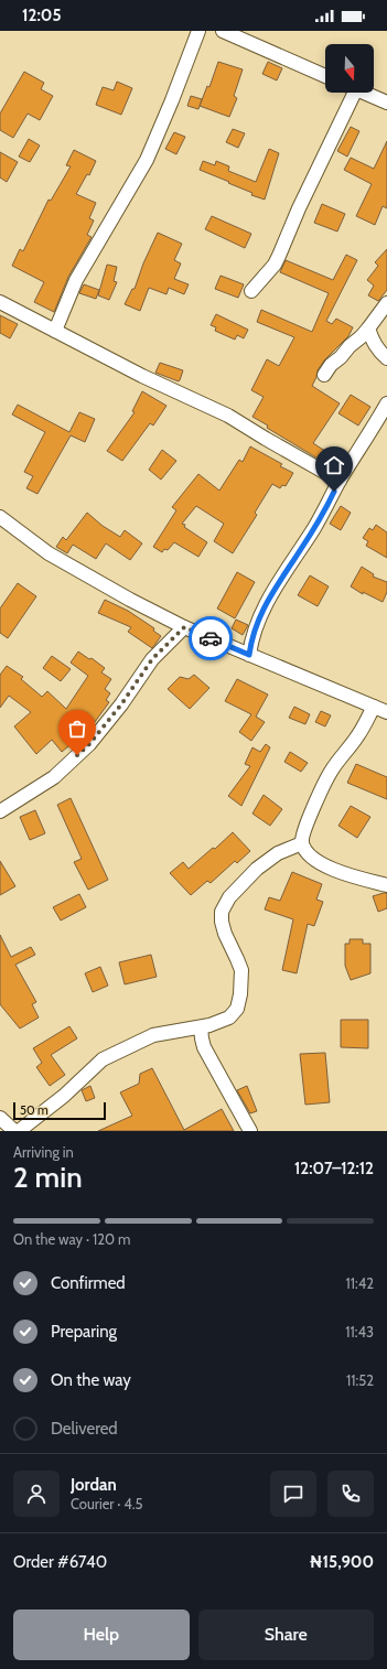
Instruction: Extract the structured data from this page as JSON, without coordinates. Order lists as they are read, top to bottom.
{
  "scale_bar": "50 m",
  "north": "bottom",
  "page": {
    "status": "12:05",
    "scale": "50 m",
    "heading": ["2 min", "Arriving in", "12:07–12:12"],
    "panel": [
      "Jordan",
      "Courier · 4.5",
      "Order #6740",
      "₦15,900"
    ],
    "bar": "On the way · 120 m",
    "list": [
      ["Confirmed", "11:42"],
      ["Preparing", "11:43"],
      ["On the way", "11:52"],
      "Delivered"
    ],
    "buttons": ["Help", "Share"]
  }
}
